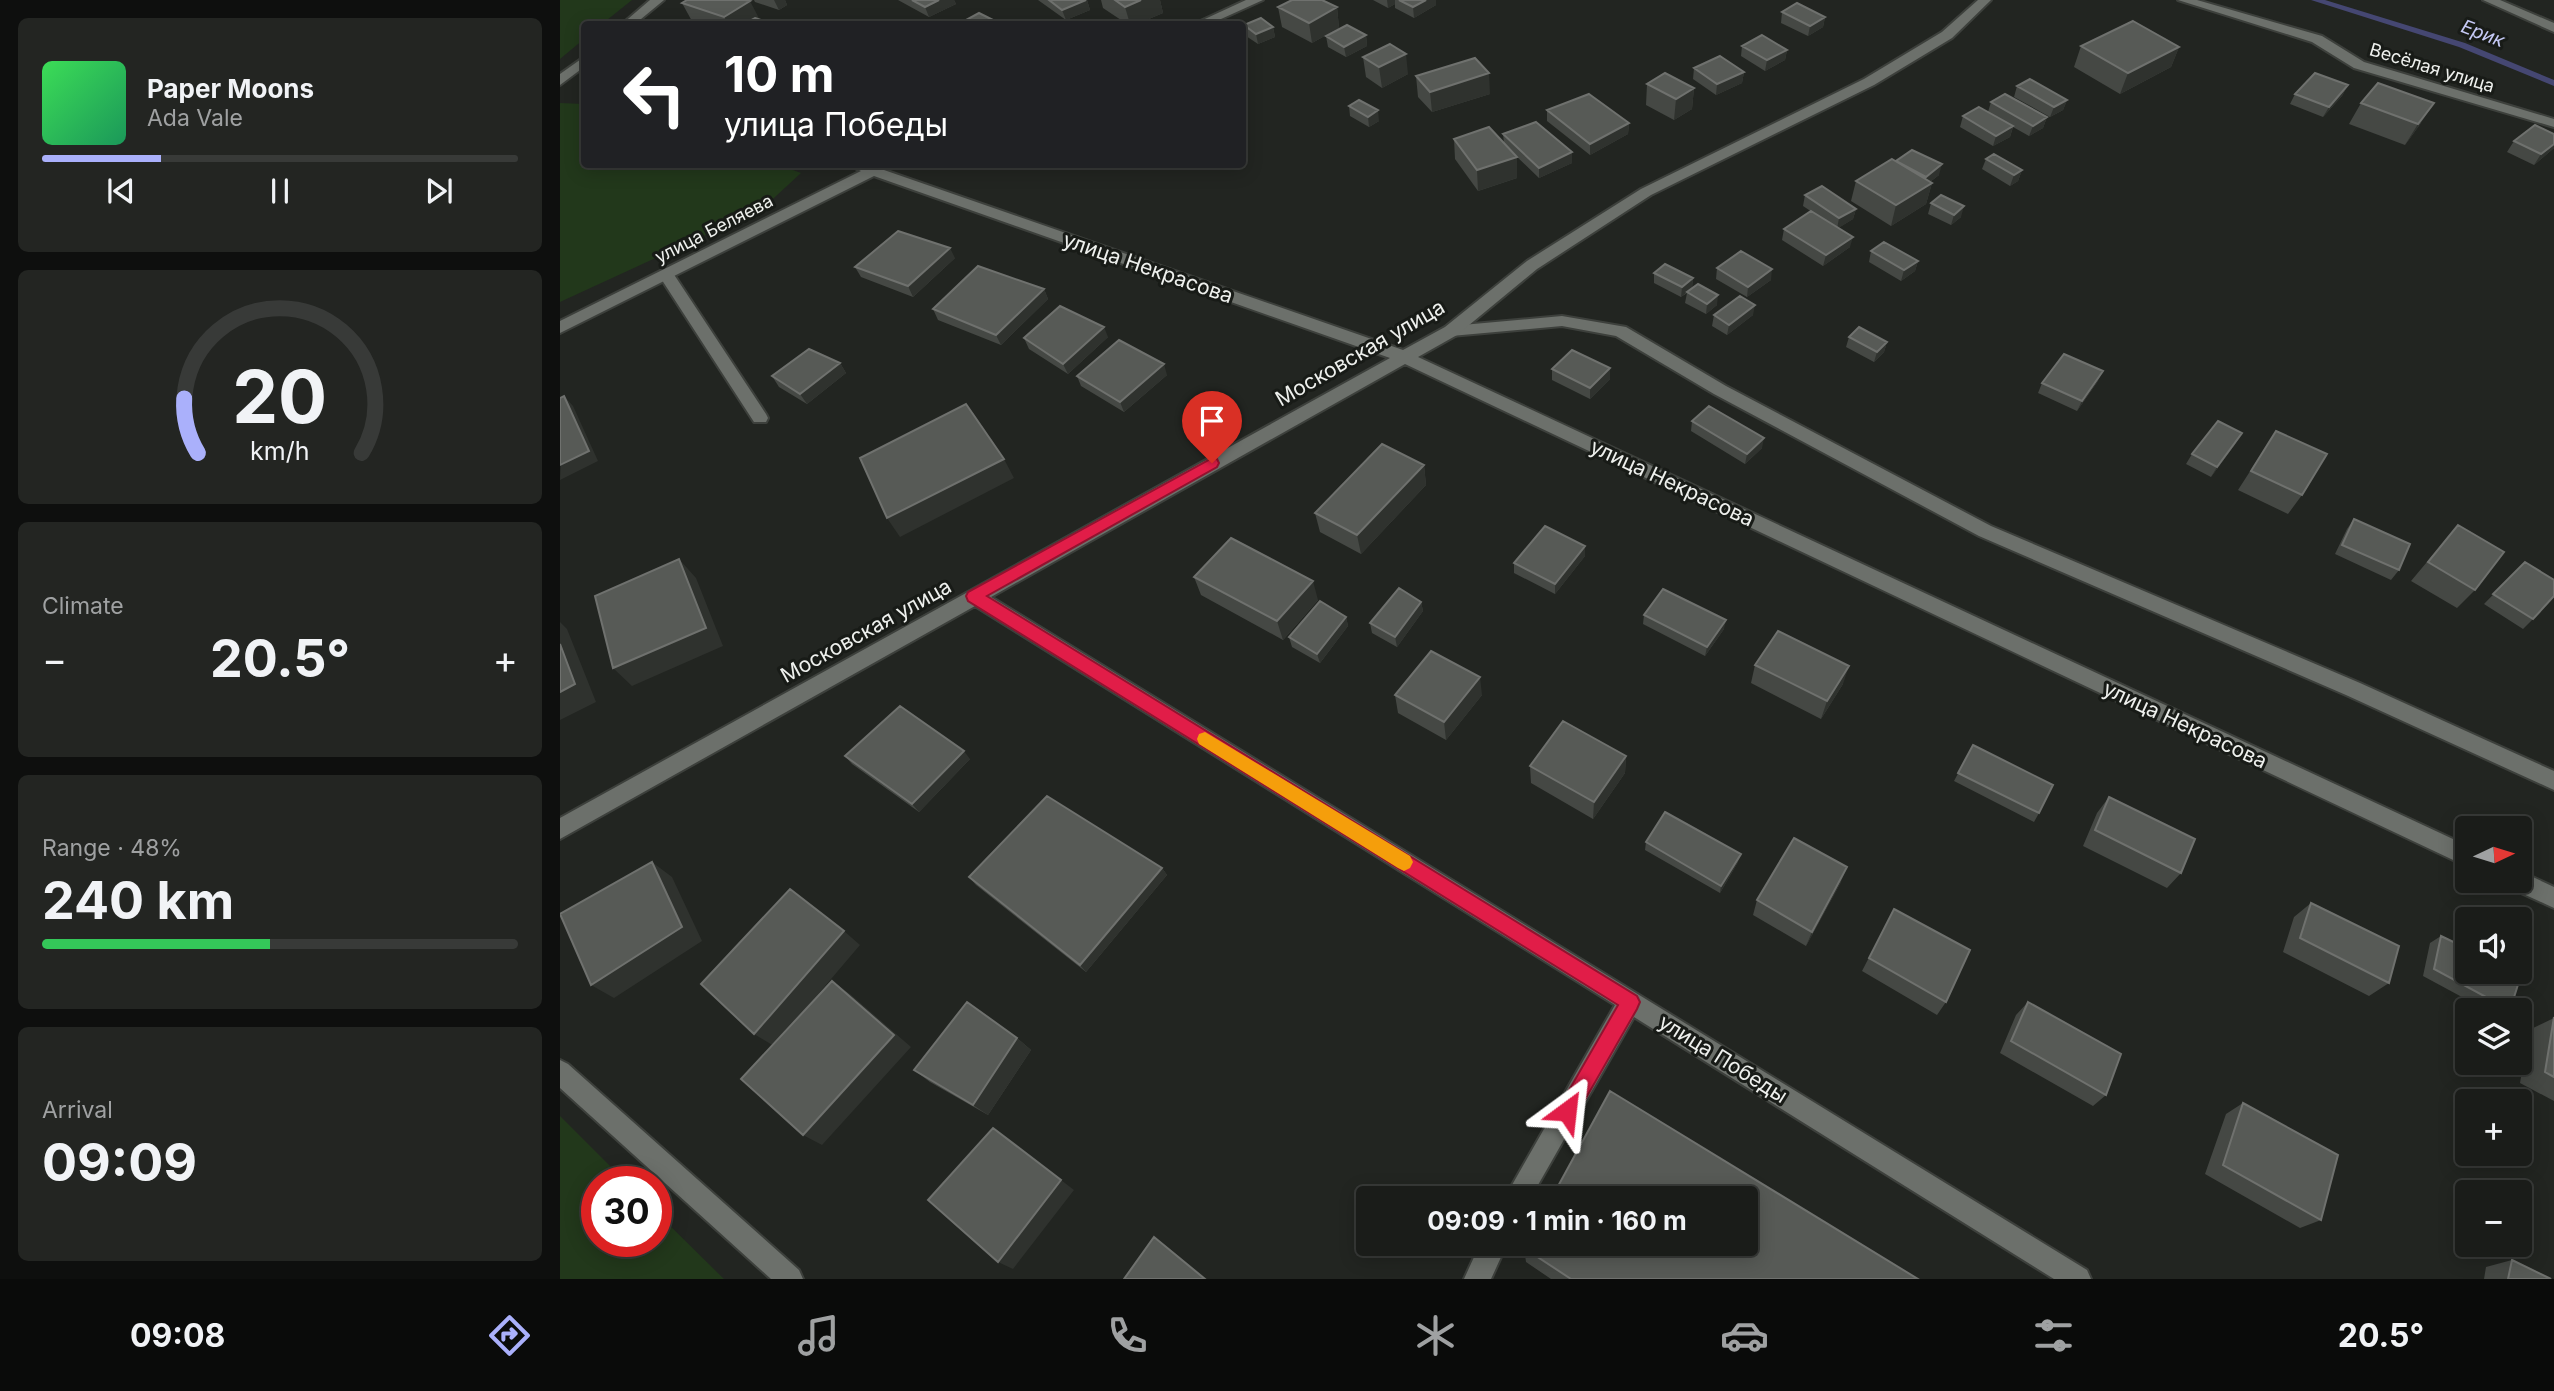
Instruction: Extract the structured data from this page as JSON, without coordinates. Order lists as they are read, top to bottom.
{
  "streets": {
    "street": [
      "Весёлая улица",
      "улица Беляева",
      "улица Некрасова",
      "Московская улица",
      "улица Победы"
    ]
  },
  "crossings": [
    ["улица Беляева", "улица Некрасова"],
    ["улица Некрасова", "Московская улица"],
    ["Московская улица", "улица Победы"]
  ],
  "water": ["Ерик"],
  "north": "right",
  "page": {
    "turn": ["10 m", "улица Победы"],
    "song": ["Paper Moons", "Ada Vale"],
    "tile": [
      "Climate",
      ["Range · 48%", "240 km"],
      ["Arrival", "09:09"]
    ],
    "heat": ["−", "20.5°", "+"],
    "map_buttons": ["+", "−"],
    "limit": "30",
    "trip": "09:09 · 1 min · 160 m",
    "tabs": ["09:08", "20.5°"],
    "gauge": ["20", "km/h"]
  }
}
